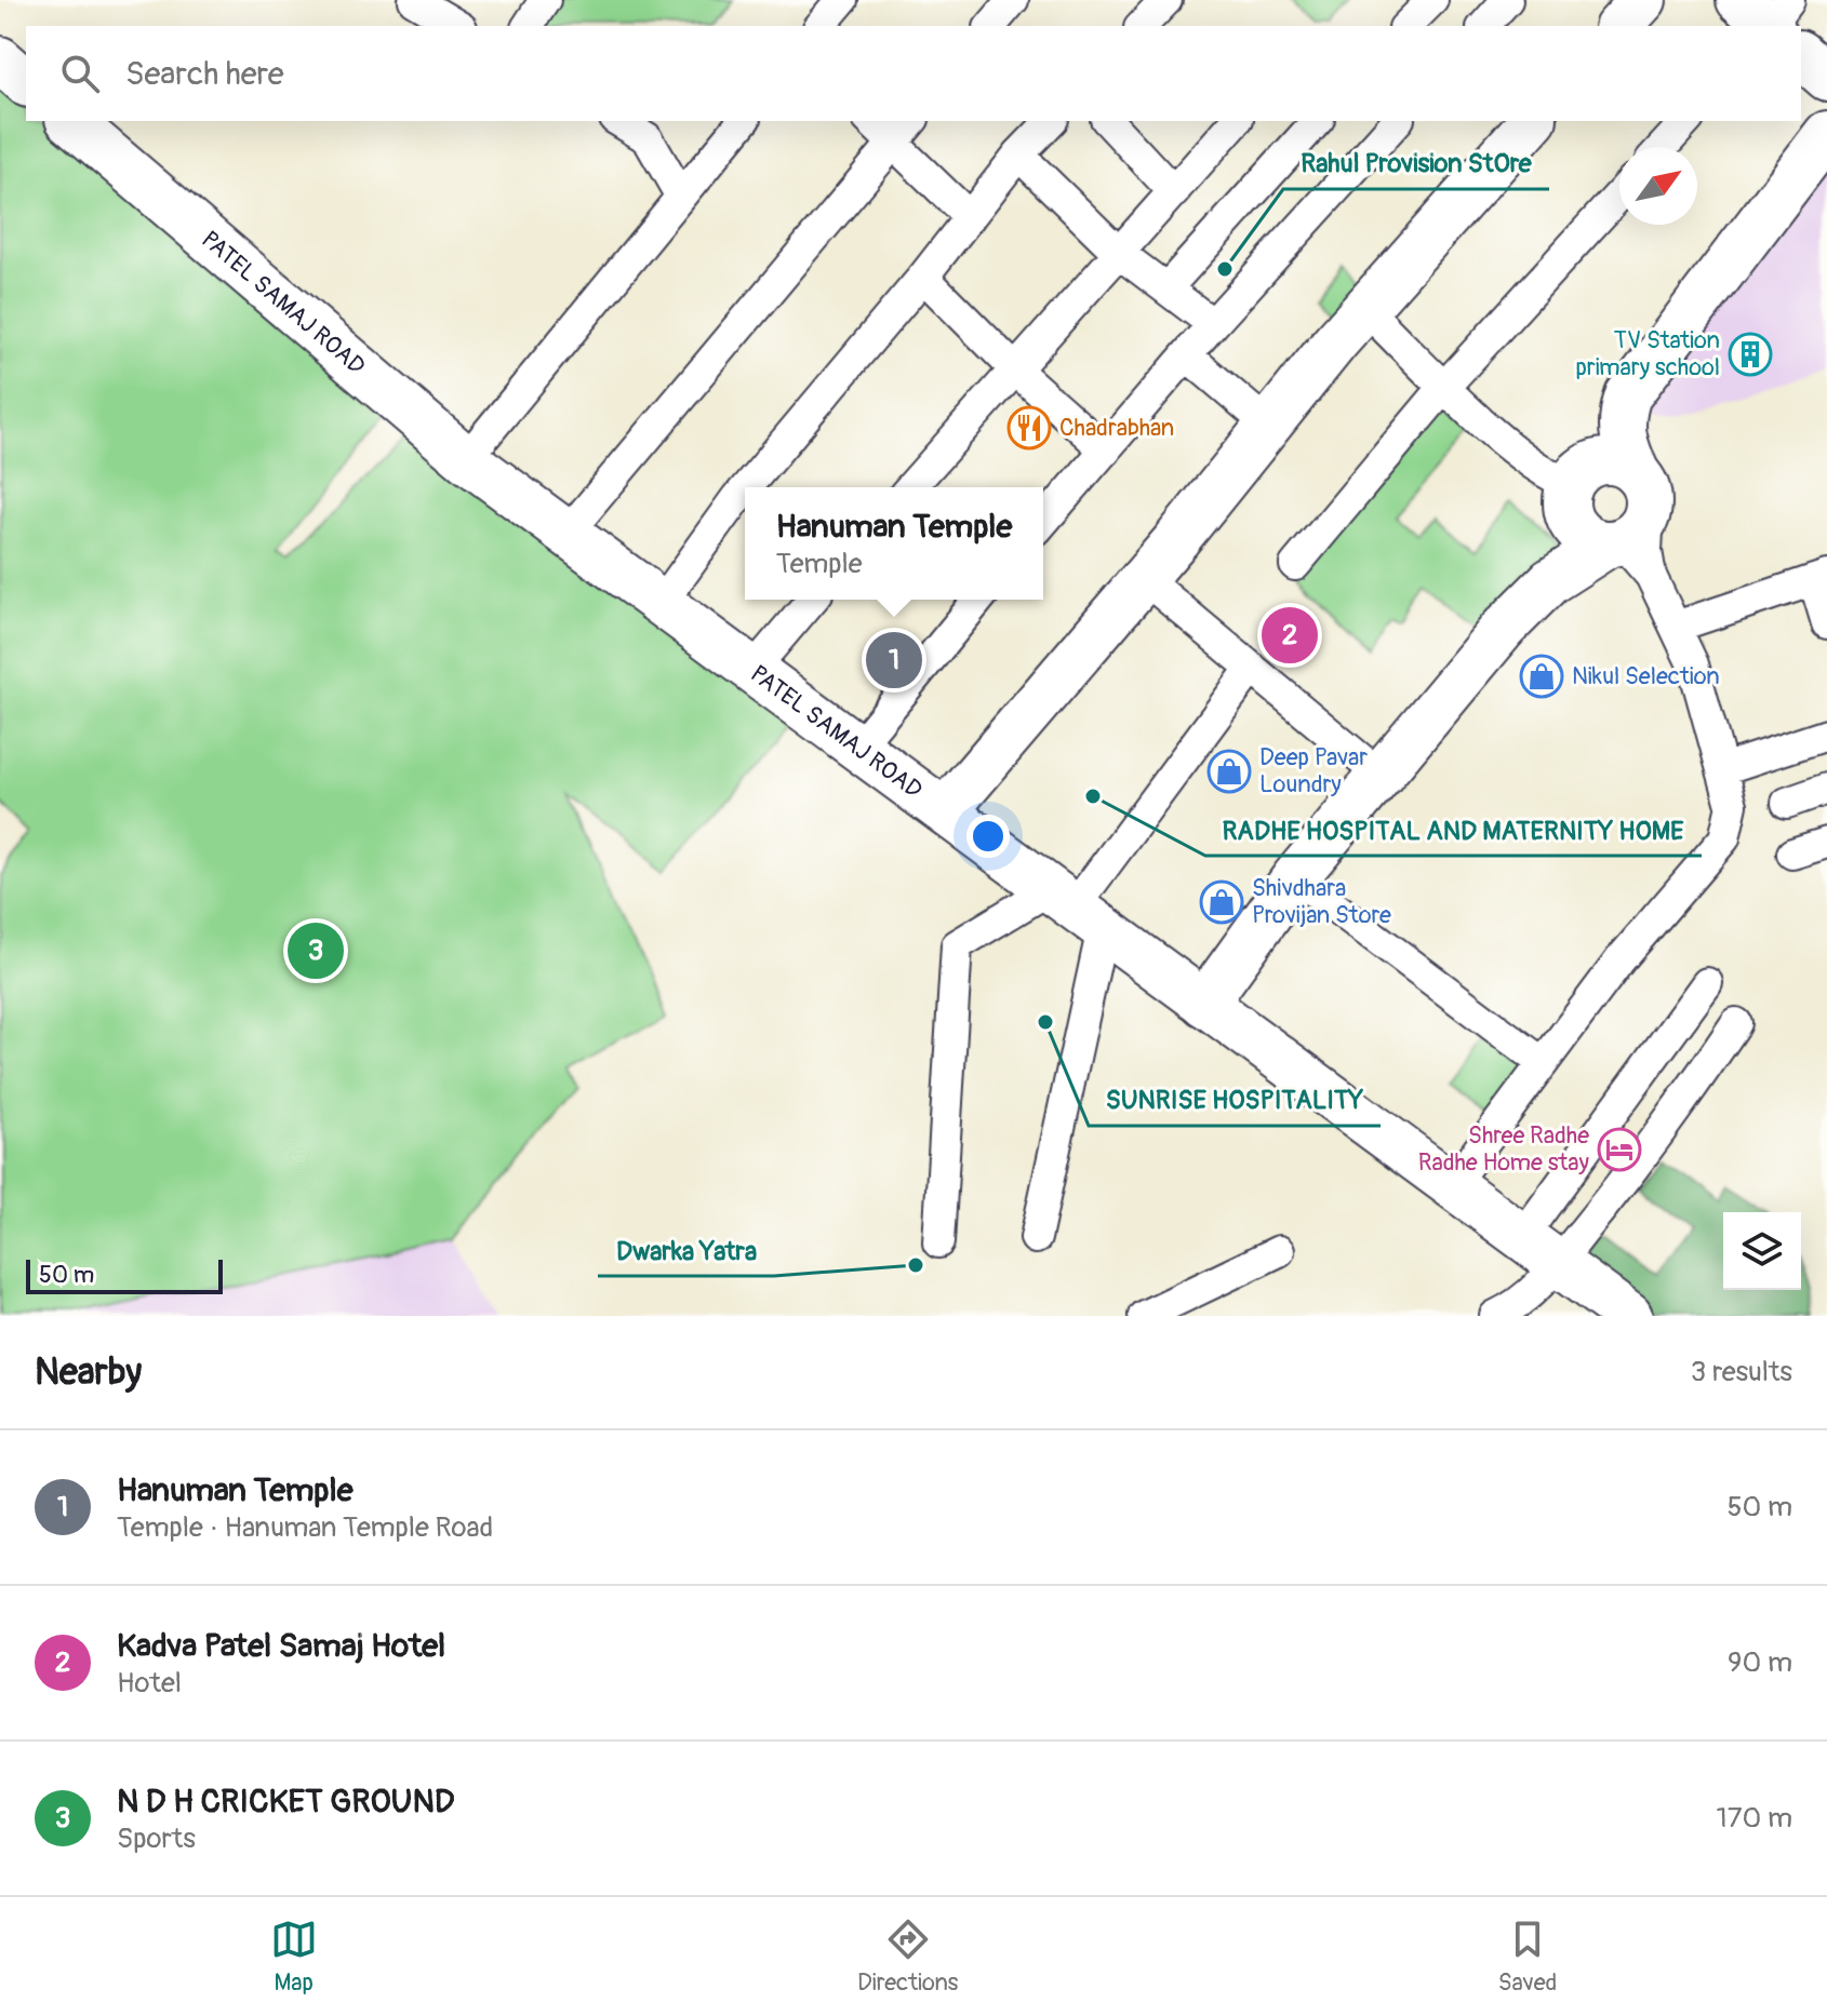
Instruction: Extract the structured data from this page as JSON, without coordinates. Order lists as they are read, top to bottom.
{
  "streets": {
    "street": ["PATEL SAMAJ ROAD"]
  },
  "places": {
    "other": [
      "Rahul Provision StOre",
      "RADHE HOSPITAL AND MATERNITY HOME",
      "SUNRISE HOSPITALITY",
      "Dwarka Yatra"
    ],
    "building": ["TV Station primary school"],
    "restaurant": ["Chadrabhan"],
    "shop": ["Nikul Selection", "Deep Pavar Loundry", "Shivdhara Provijan Store"],
    "hotel": ["Shree Radhe Radhe Home stay"]
  },
  "scale_bar": "50 m",
  "north": "top right",
  "page": {
    "search": "Search here",
    "popup": ["Hanuman Temple", "Temple"],
    "pins": ["2", "1", "3"],
    "scale": "50 m",
    "heading": ["Nearby", "3 results"],
    "list": [
      {
        "mark": "1",
        "name": "Hanuman Temple",
        "note": "Temple · Hanuman Temple Road",
        "value": "50 m"
      },
      {
        "mark": "2",
        "name": "Kadva Patel Samaj Hotel",
        "note": "Hotel",
        "value": "90 m"
      },
      {
        "mark": "3",
        "name": "N D H CRICKET GROUND",
        "note": "Sports",
        "value": "170 m"
      }
    ],
    "nav": ["Map", "Directions", "Saved"]
  }
}
